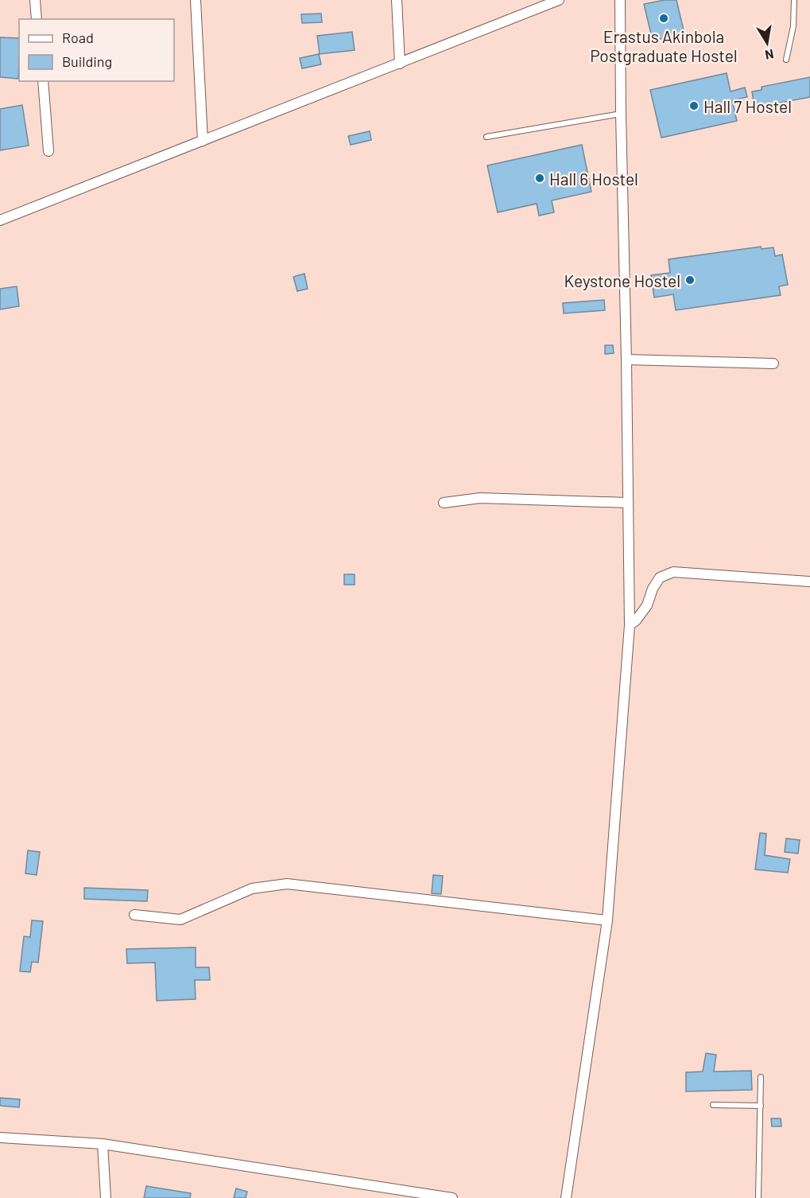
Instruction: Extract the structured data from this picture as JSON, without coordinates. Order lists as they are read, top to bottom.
{
  "places": [
    "Erastus Akinbola Postgraduate Hostel",
    "Hall 7 Hostel",
    "Hall 6 Hostel",
    "Keystone Hostel"
  ],
  "legend": ["Road", "Building"],
  "north": "bottom"
}
